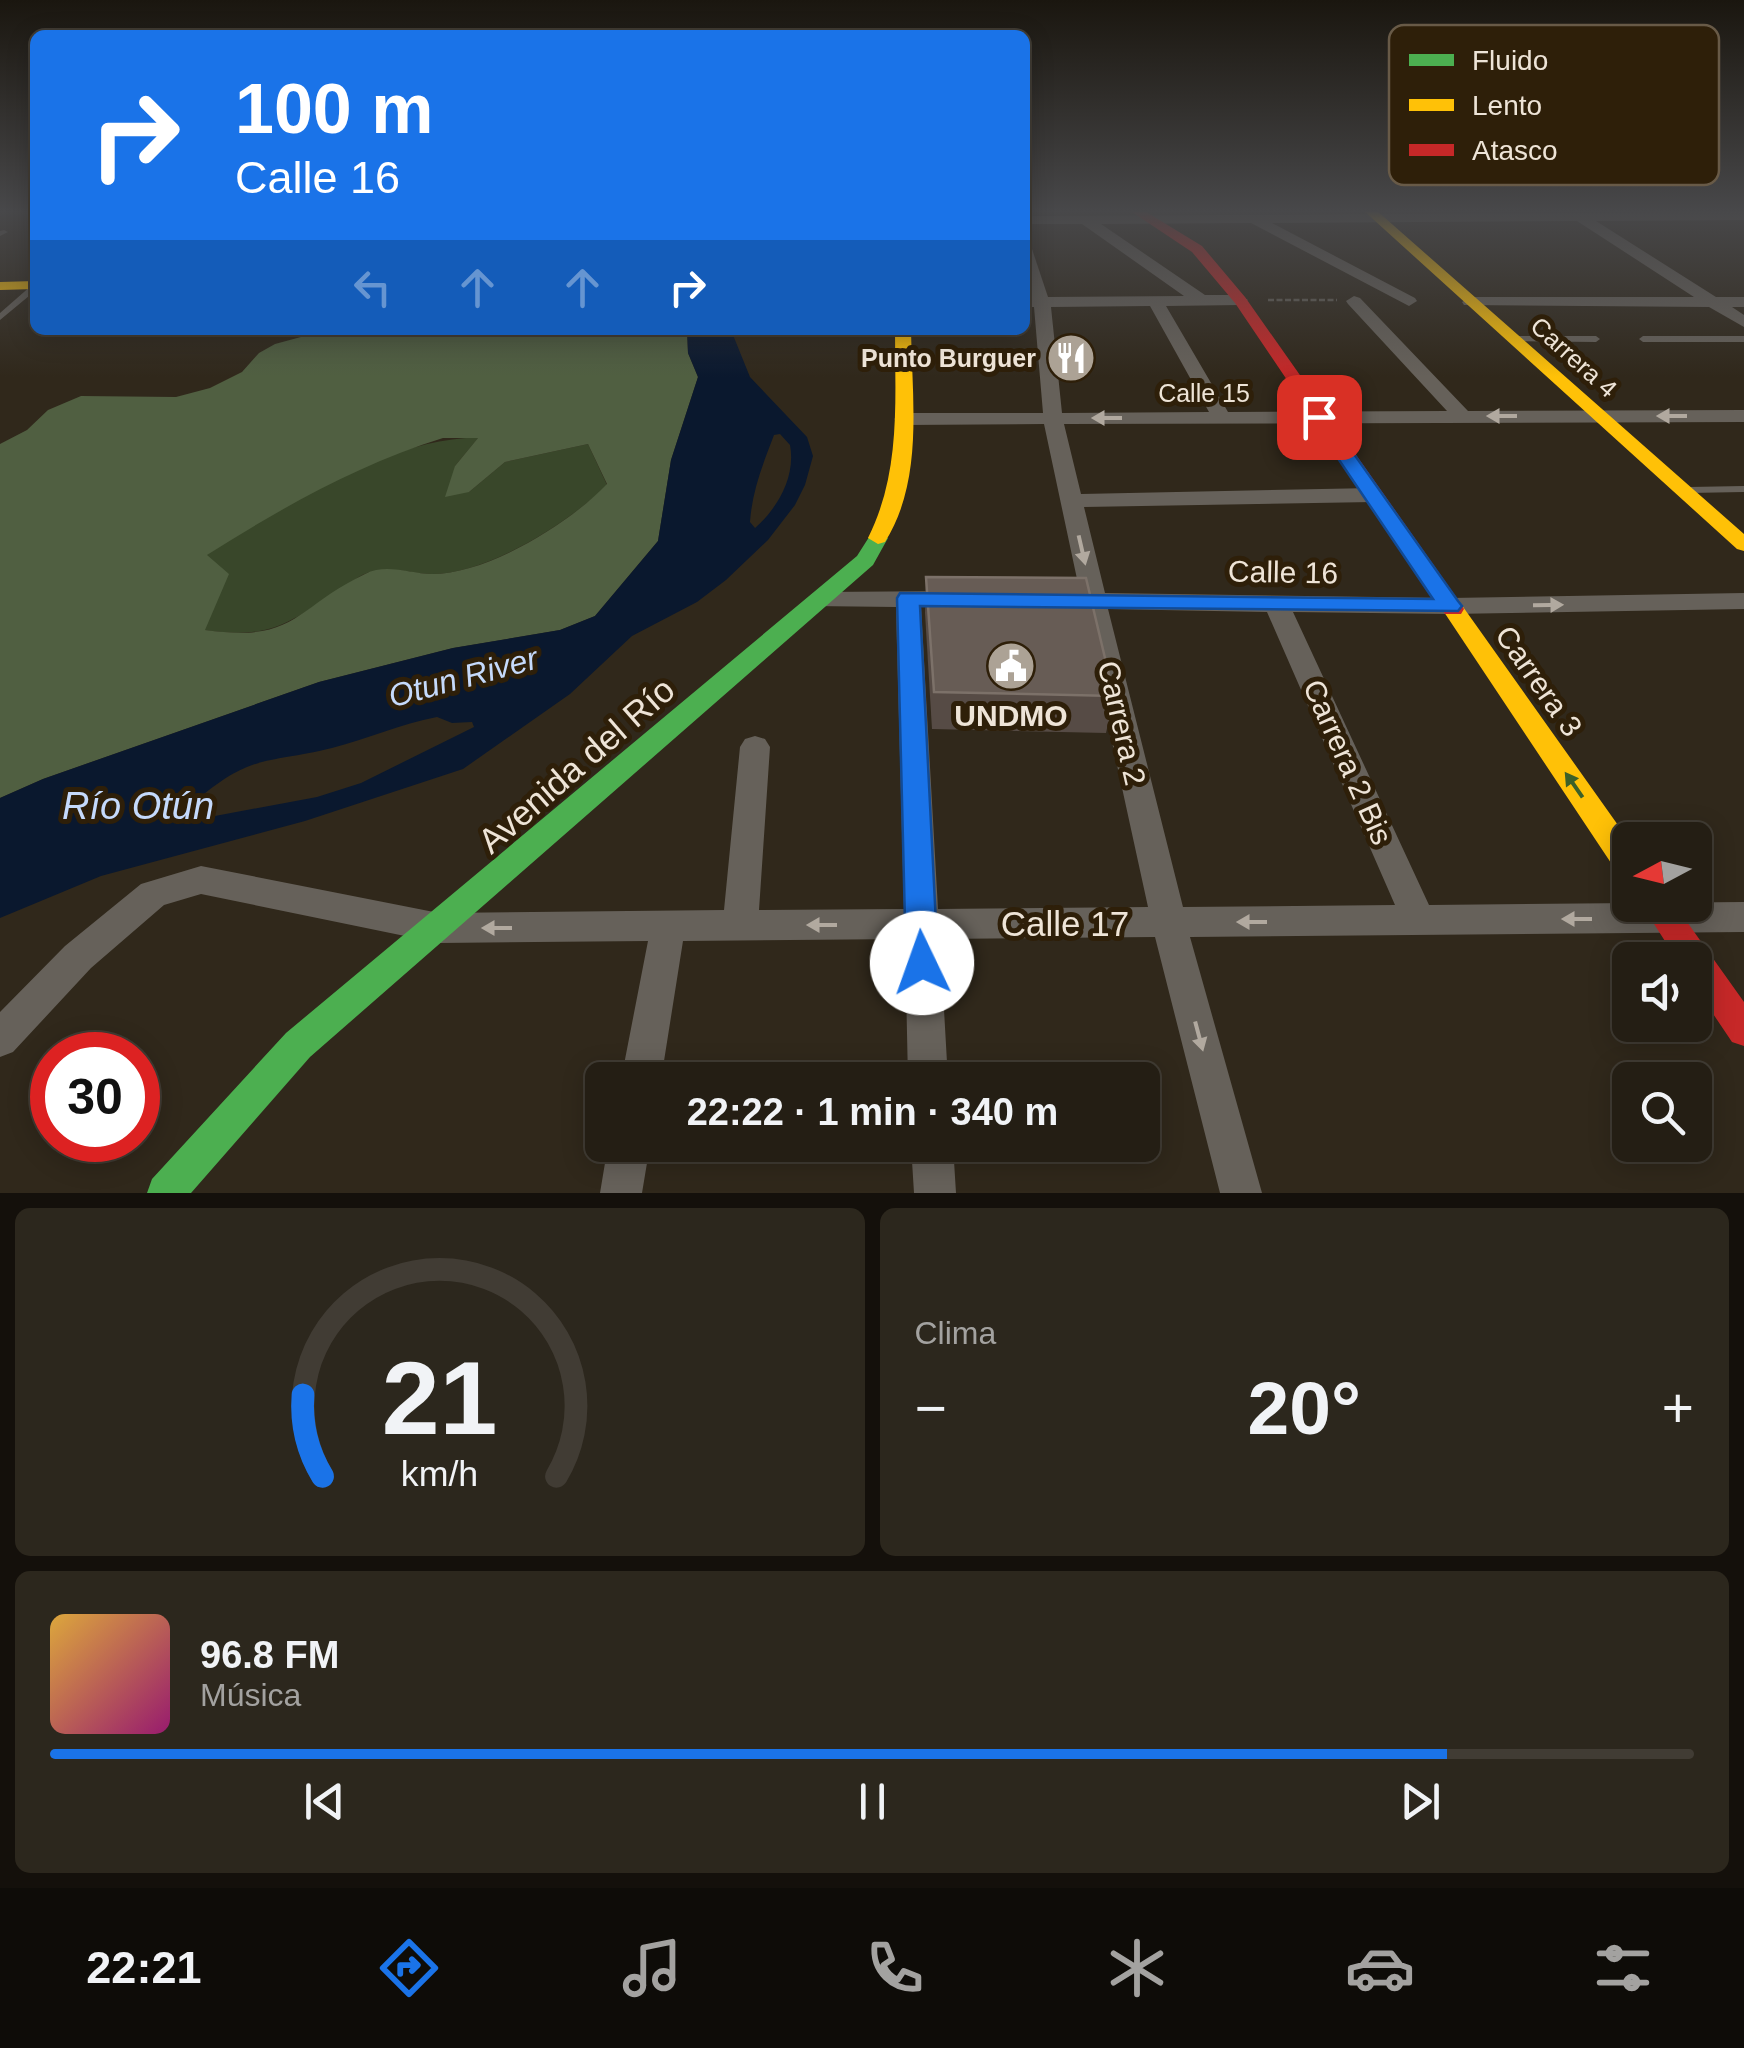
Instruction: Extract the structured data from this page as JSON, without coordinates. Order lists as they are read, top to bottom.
{
  "streets": {
    "main road": ["Carrera 4", "Carrera 3", "Avenida del Río"],
    "street": [
      "Calle 15",
      "Calle 16",
      "Carrera 2",
      "Carrera 2 Bis",
      "Calle 17"
    ]
  },
  "crossings": [
    ["Carrera 4", "Calle 15"],
    ["Calle 15", "Carrera 3"],
    ["Calle 15", "Carrera 2"],
    ["Calle 15", "Avenida del Río"],
    ["Calle 16", "Carrera 3"],
    ["Calle 16", "Carrera 2"],
    ["Calle 16", "Carrera 2 Bis"],
    ["Carrera 2", "Calle 17"],
    ["Carrera 2 Bis", "Calle 17"],
    ["Avenida del Río", "Calle 17"]
  ],
  "one_way": [
    "Calle 16",
    "Carrera 3",
    "Carrera 2",
    "Calle 17"
  ],
  "water": ["Otun River", "Río Otún"],
  "places": {
    "restaurant": ["Punto Burguer"],
    "public building": ["UNDMO"]
  },
  "legend": ["Fluido", "Lento", "Atasco"],
  "north": "left",
  "page": {
    "turn": ["100 m", "Calle 16"],
    "limit": "30",
    "trip": "22:22 · 1 min · 340 m",
    "tile": "Clima",
    "heat": ["−", "20°", "+"],
    "song": ["96.8 FM", "Música"],
    "tabs": "22:21",
    "gauge": ["21", "km/h"]
  }
}
